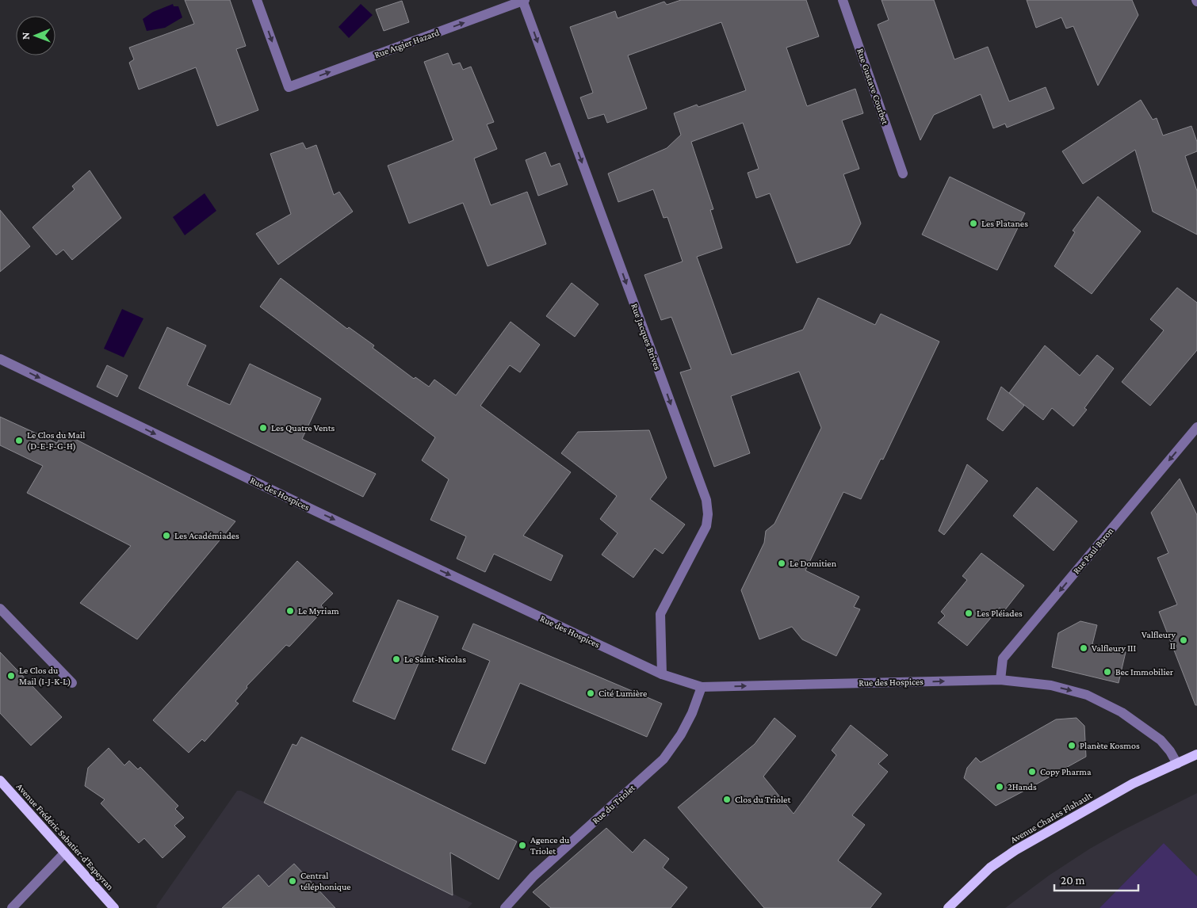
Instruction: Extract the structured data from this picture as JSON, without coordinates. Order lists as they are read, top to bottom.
{
  "streets": {
    "main road": ["Avenue Charles Flahault", "Avenue Frédéric Sabatier-d'Espeyran"],
    "street": [
      "Rue Atgier Hazard",
      "Rue Gustave Courbet",
      "Rue Jacques Brives",
      "Rue des Hospices",
      "Rue Paul Baron",
      "Rue du Triolet"
    ]
  },
  "crossings": [
    ["Rue Atgier Hazard", "Rue Jacques Brives"],
    ["Rue Jacques Brives", "Rue des Hospices"],
    ["Rue des Hospices", "Rue Paul Baron"],
    ["Rue des Hospices", "Rue du Triolet"],
    ["Rue des Hospices", "Avenue Charles Flahault"]
  ],
  "one_way": ["Rue Jacques Brives", "Rue des Hospices", "Rue Paul Baron"],
  "places": [
    "Les Platanes",
    "Les Quatre Vents",
    "Le Clos du Mail (D-E-F-G-H)",
    "Les Académiades",
    "Le Domitien",
    "Le Myriam",
    "Les Pléiades",
    "Valfleury II",
    "Valfleury III",
    "Le Saint-Nicolas",
    "Bec Immobilier",
    "Le Clos du Mail (I-J-K-L)",
    "Cité Lumière",
    "Planète Kosmos",
    "Copy Pharma",
    "2Hands",
    "Clos du Triolet",
    "Agence du Triolet",
    "Central téléphonique"
  ],
  "scale_bar": "20 m",
  "north": "left"
}
